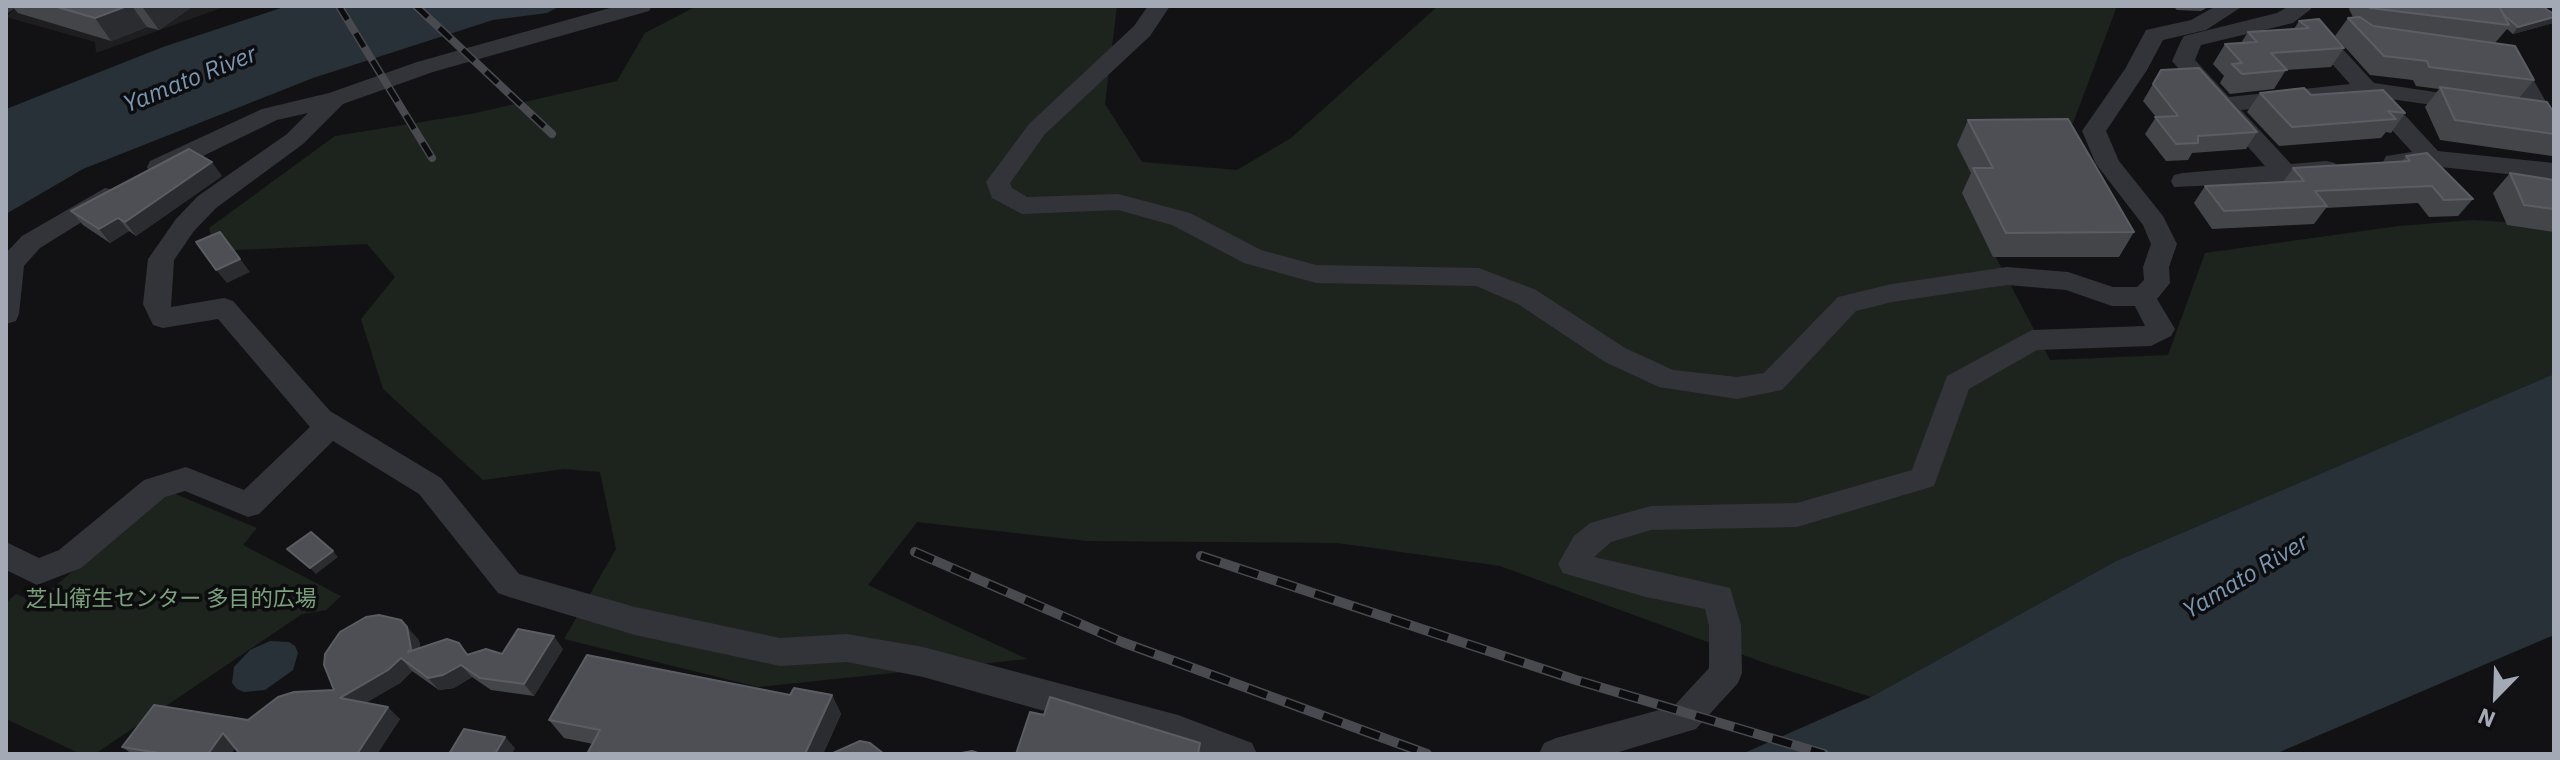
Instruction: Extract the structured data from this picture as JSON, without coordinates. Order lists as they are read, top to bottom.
{
  "water": ["Yamato River"],
  "parks": ["芝山衛生センター 多目的広場"],
  "north": "bottom left"
}
